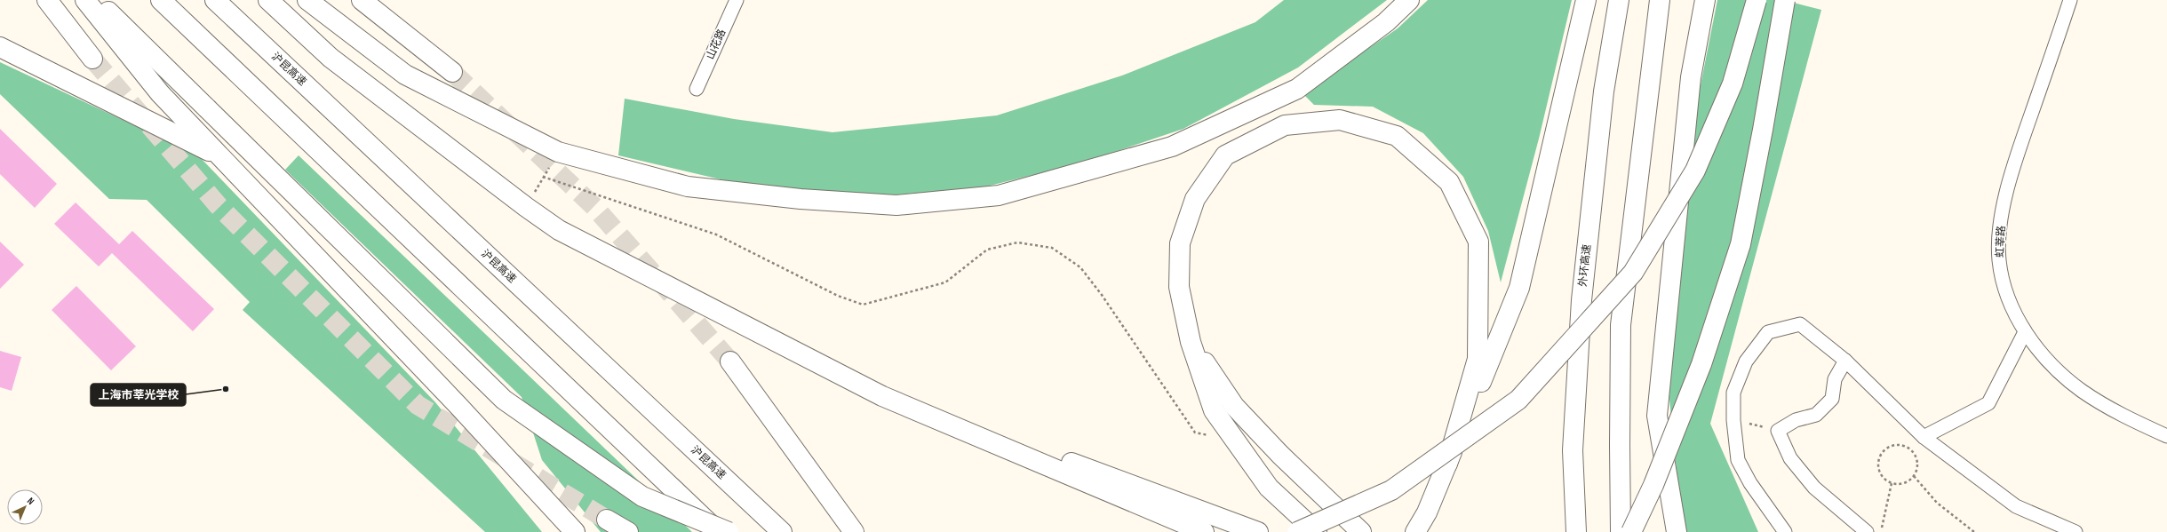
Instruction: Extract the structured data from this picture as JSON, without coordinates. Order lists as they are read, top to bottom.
{
  "streets": {
    "highway": ["沪昆高速", "外环高速"],
    "street": ["山花路", "虹莘路"]
  },
  "places": ["上海市莘光学校"],
  "north": "top right"
}
